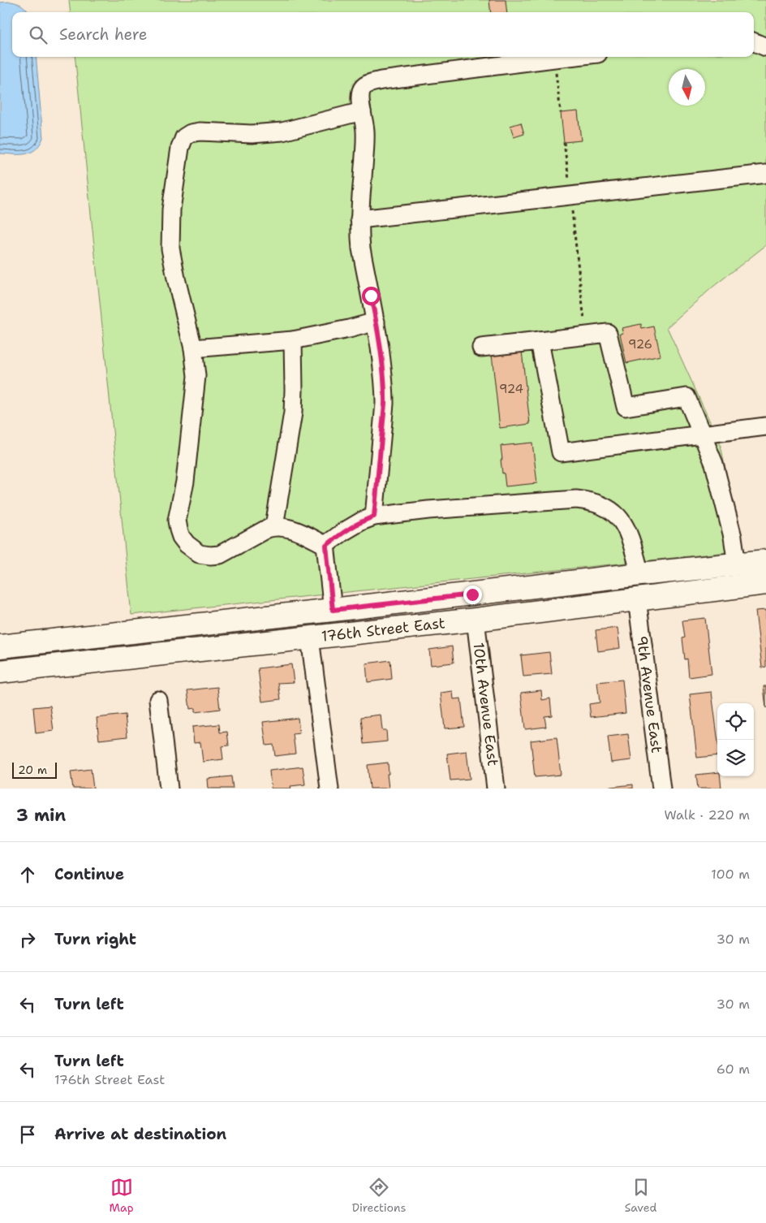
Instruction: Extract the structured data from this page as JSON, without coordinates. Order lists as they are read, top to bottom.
{
  "streets": {
    "main road": ["176th Street East"],
    "street": ["9th Avenue East", "10th Avenue East"]
  },
  "crossings": [
    ["176th Street East", "9th Avenue East"],
    ["176th Street East", "10th Avenue East"]
  ],
  "house_numbers": ["926", "924"],
  "scale_bar": "20 m",
  "north": "bottom",
  "page": {
    "search": "Search here",
    "scale": "20 m",
    "heading": ["3 min", "Walk · 220 m"],
    "list": [
      ["Continue", "100 m"],
      ["Turn right", "30 m"],
      ["Turn left", "30 m"],
      ["Turn left", "176th Street East", "60 m"],
      "Arrive at destination"
    ],
    "nav": ["Map", "Directions", "Saved"]
  }
}
